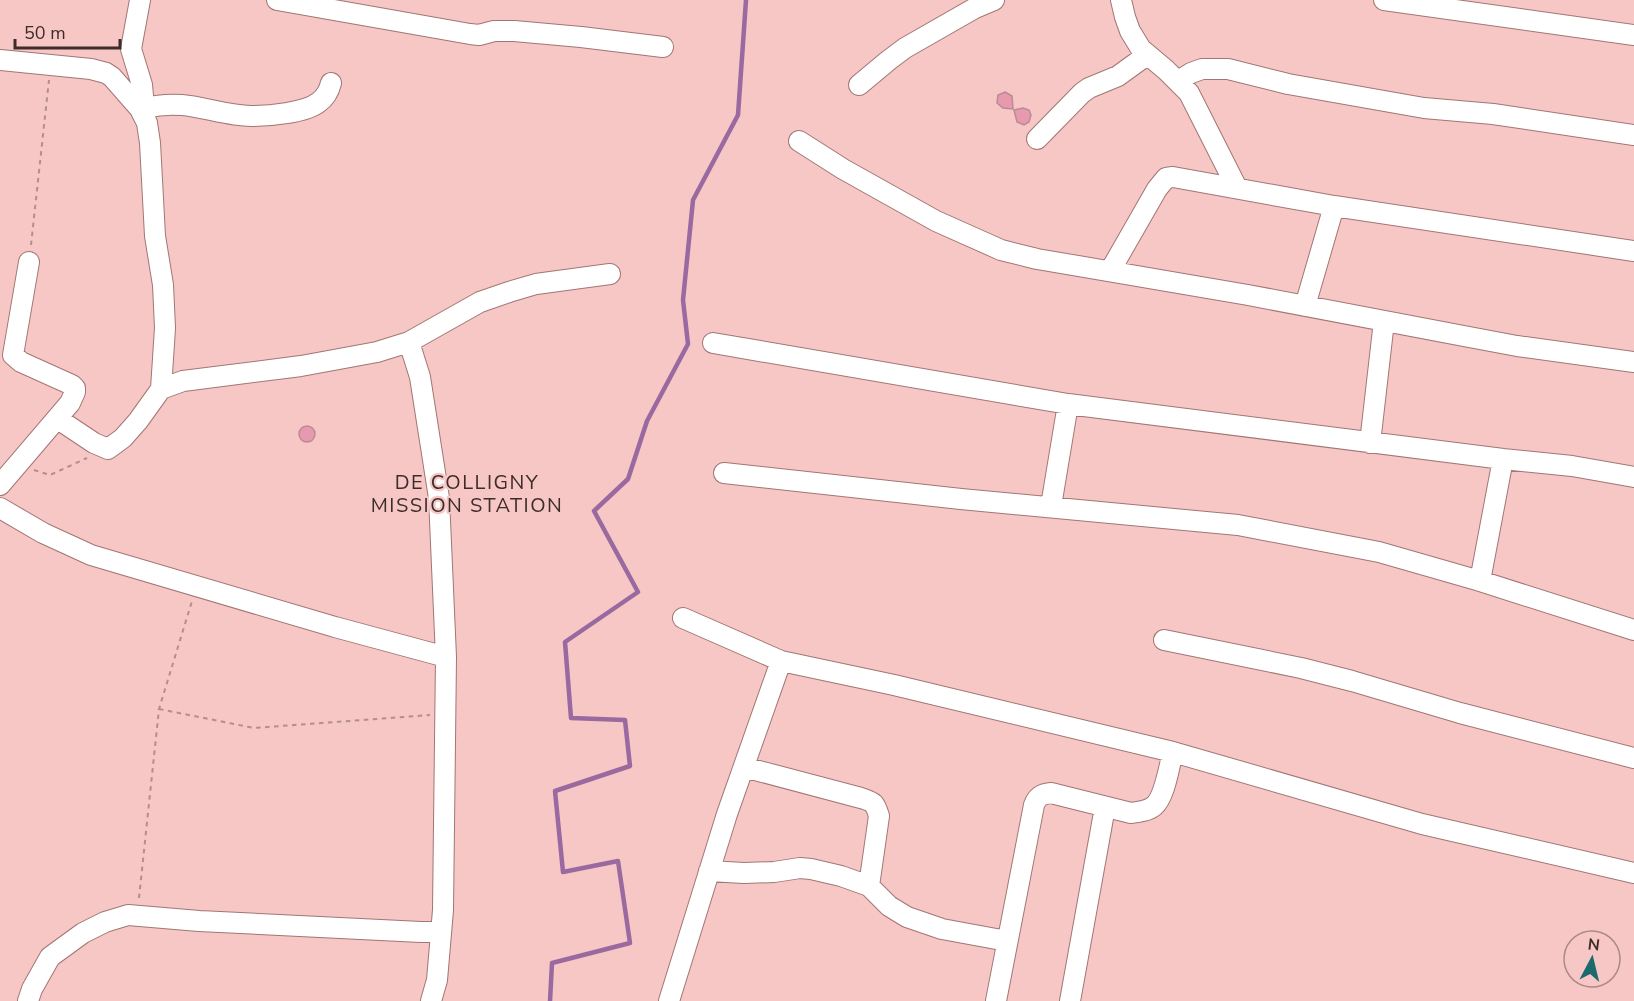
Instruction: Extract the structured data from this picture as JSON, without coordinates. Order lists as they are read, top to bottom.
{
  "districts": ["DE COLLIGNY MISSION STATION"],
  "scale_bar": "50 m",
  "north": "top"
}
